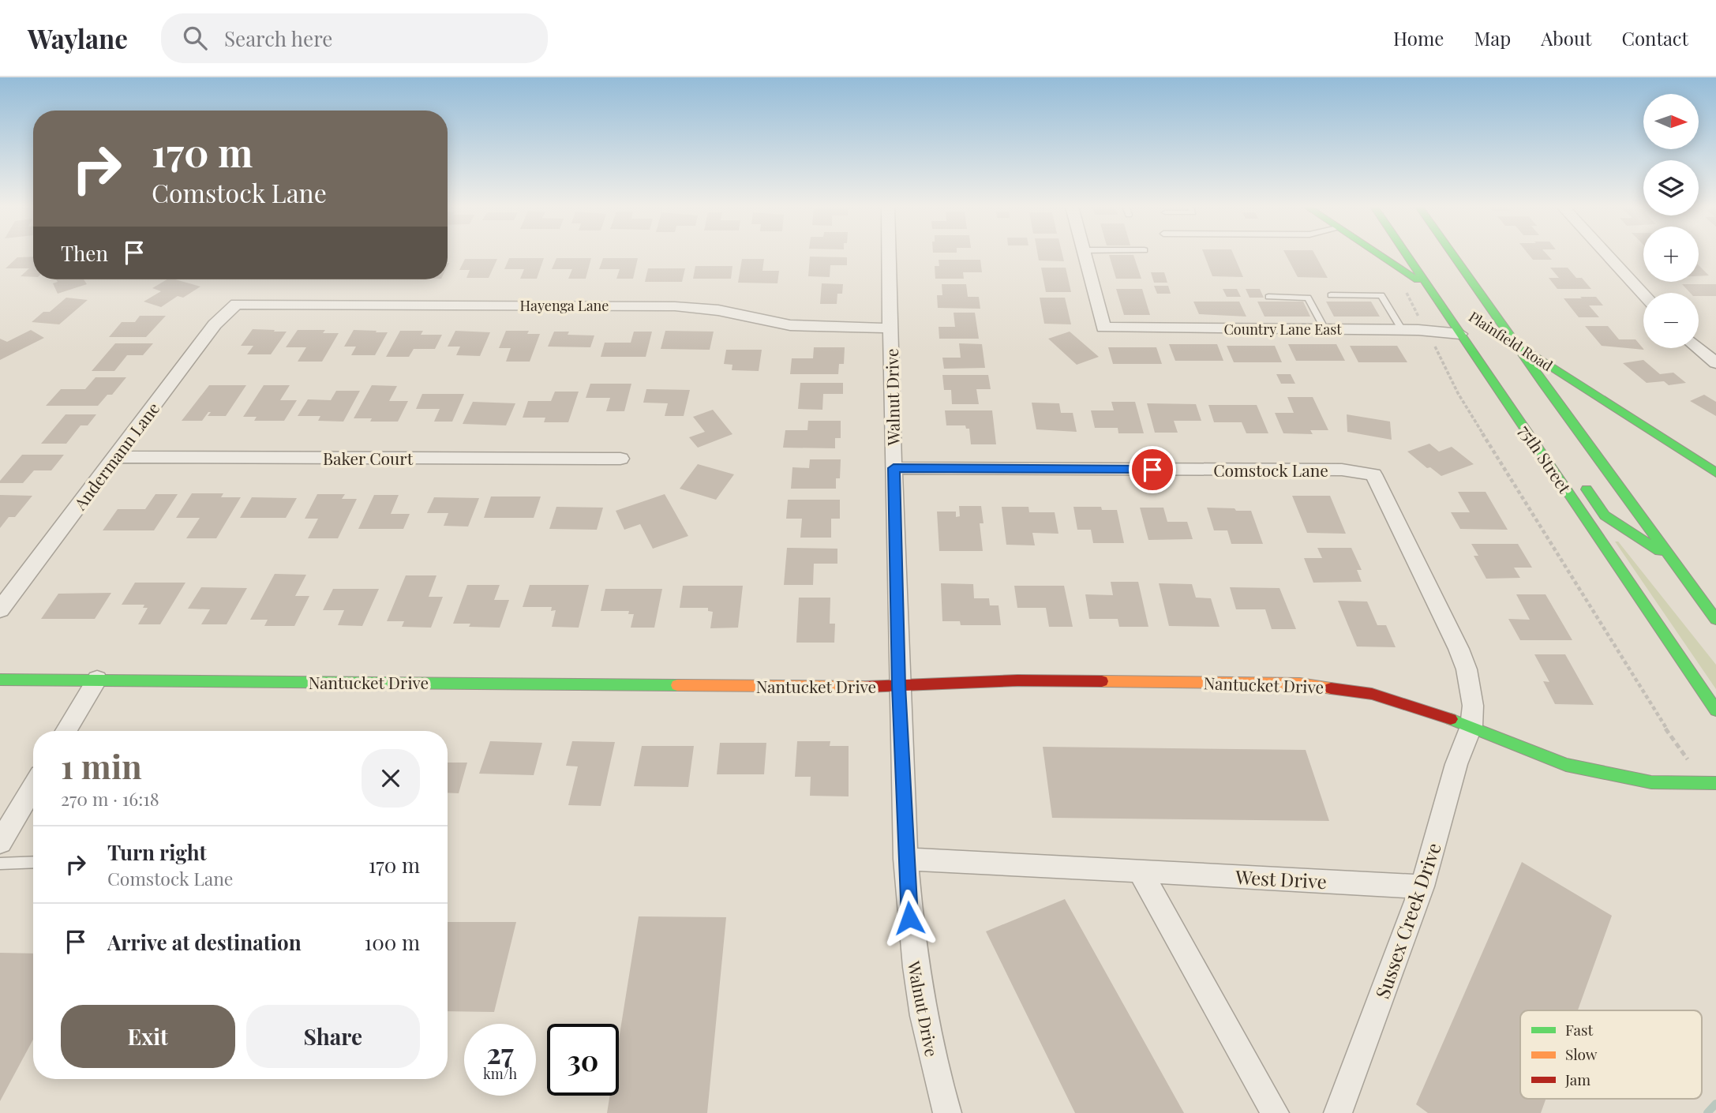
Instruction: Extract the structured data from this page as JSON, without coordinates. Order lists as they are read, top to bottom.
{
  "streets": {
    "main road": ["Plainfield Road", "75th Street", "Nantucket Drive"],
    "street": [
      "Hayenga Lane",
      "Country Lane East",
      "Walnut Drive",
      "Andermann Lane",
      "Baker Court",
      "Comstock Lane",
      "West Drive",
      "Sussex Creek Drive"
    ]
  },
  "crossings": [
    ["Hayenga Lane", "Walnut Drive"],
    ["Hayenga Lane", "Andermann Lane"],
    ["Country Lane East", "75th Street"],
    ["Plainfield Road", "75th Street"],
    ["Walnut Drive", "Comstock Lane"],
    ["Walnut Drive", "Nantucket Drive"],
    ["Walnut Drive", "West Drive"],
    ["Andermann Lane", "Baker Court"],
    ["Comstock Lane", "Nantucket Drive"],
    ["Comstock Lane", "Sussex Creek Drive"],
    ["Nantucket Drive", "Sussex Creek Drive"],
    ["West Drive", "Sussex Creek Drive"]
  ],
  "legend": ["Fast", "Slow", "Jam"],
  "north": "right",
  "page": {
    "header": "Waylane",
    "search": "Search here",
    "nav": [
      "Home",
      "Map",
      "About",
      "Contact"
    ],
    "map_buttons": ["+", "−"],
    "turn": ["170 m", "Comstock Lane"],
    "then": "Then",
    "heading": ["1 min", "270 m · 16:18"],
    "list": [
      {
        "name": "Turn right",
        "note": "Comstock Lane",
        "value": "170 m"
      },
      {
        "name": "Arrive at destination",
        "value": "100 m"
      }
    ],
    "buttons": ["Exit", "Share"],
    "speed": "27 km/h",
    "limit": "30"
  }
}
